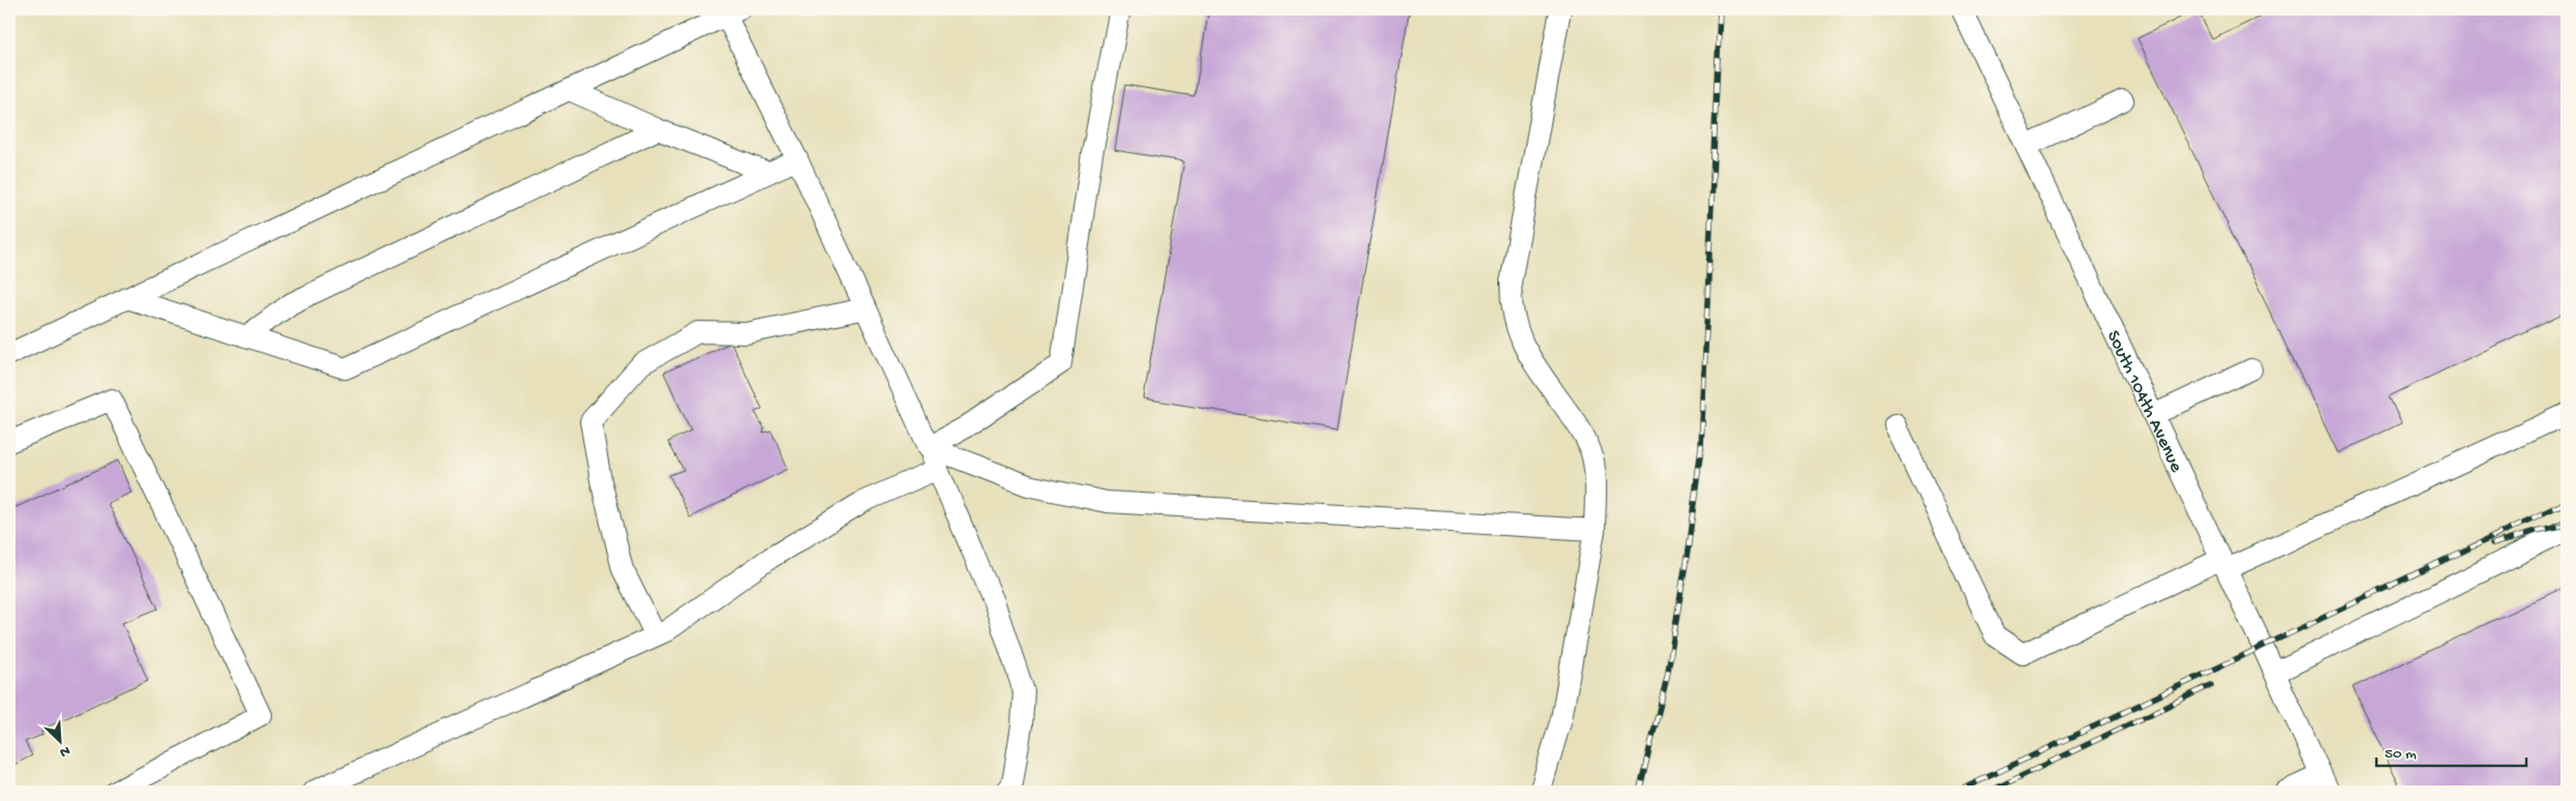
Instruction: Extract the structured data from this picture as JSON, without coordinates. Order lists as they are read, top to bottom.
{
  "streets": {
    "street": ["South 104th Avenue"]
  },
  "scale_bar": "50 m",
  "north": "bottom right"
}
